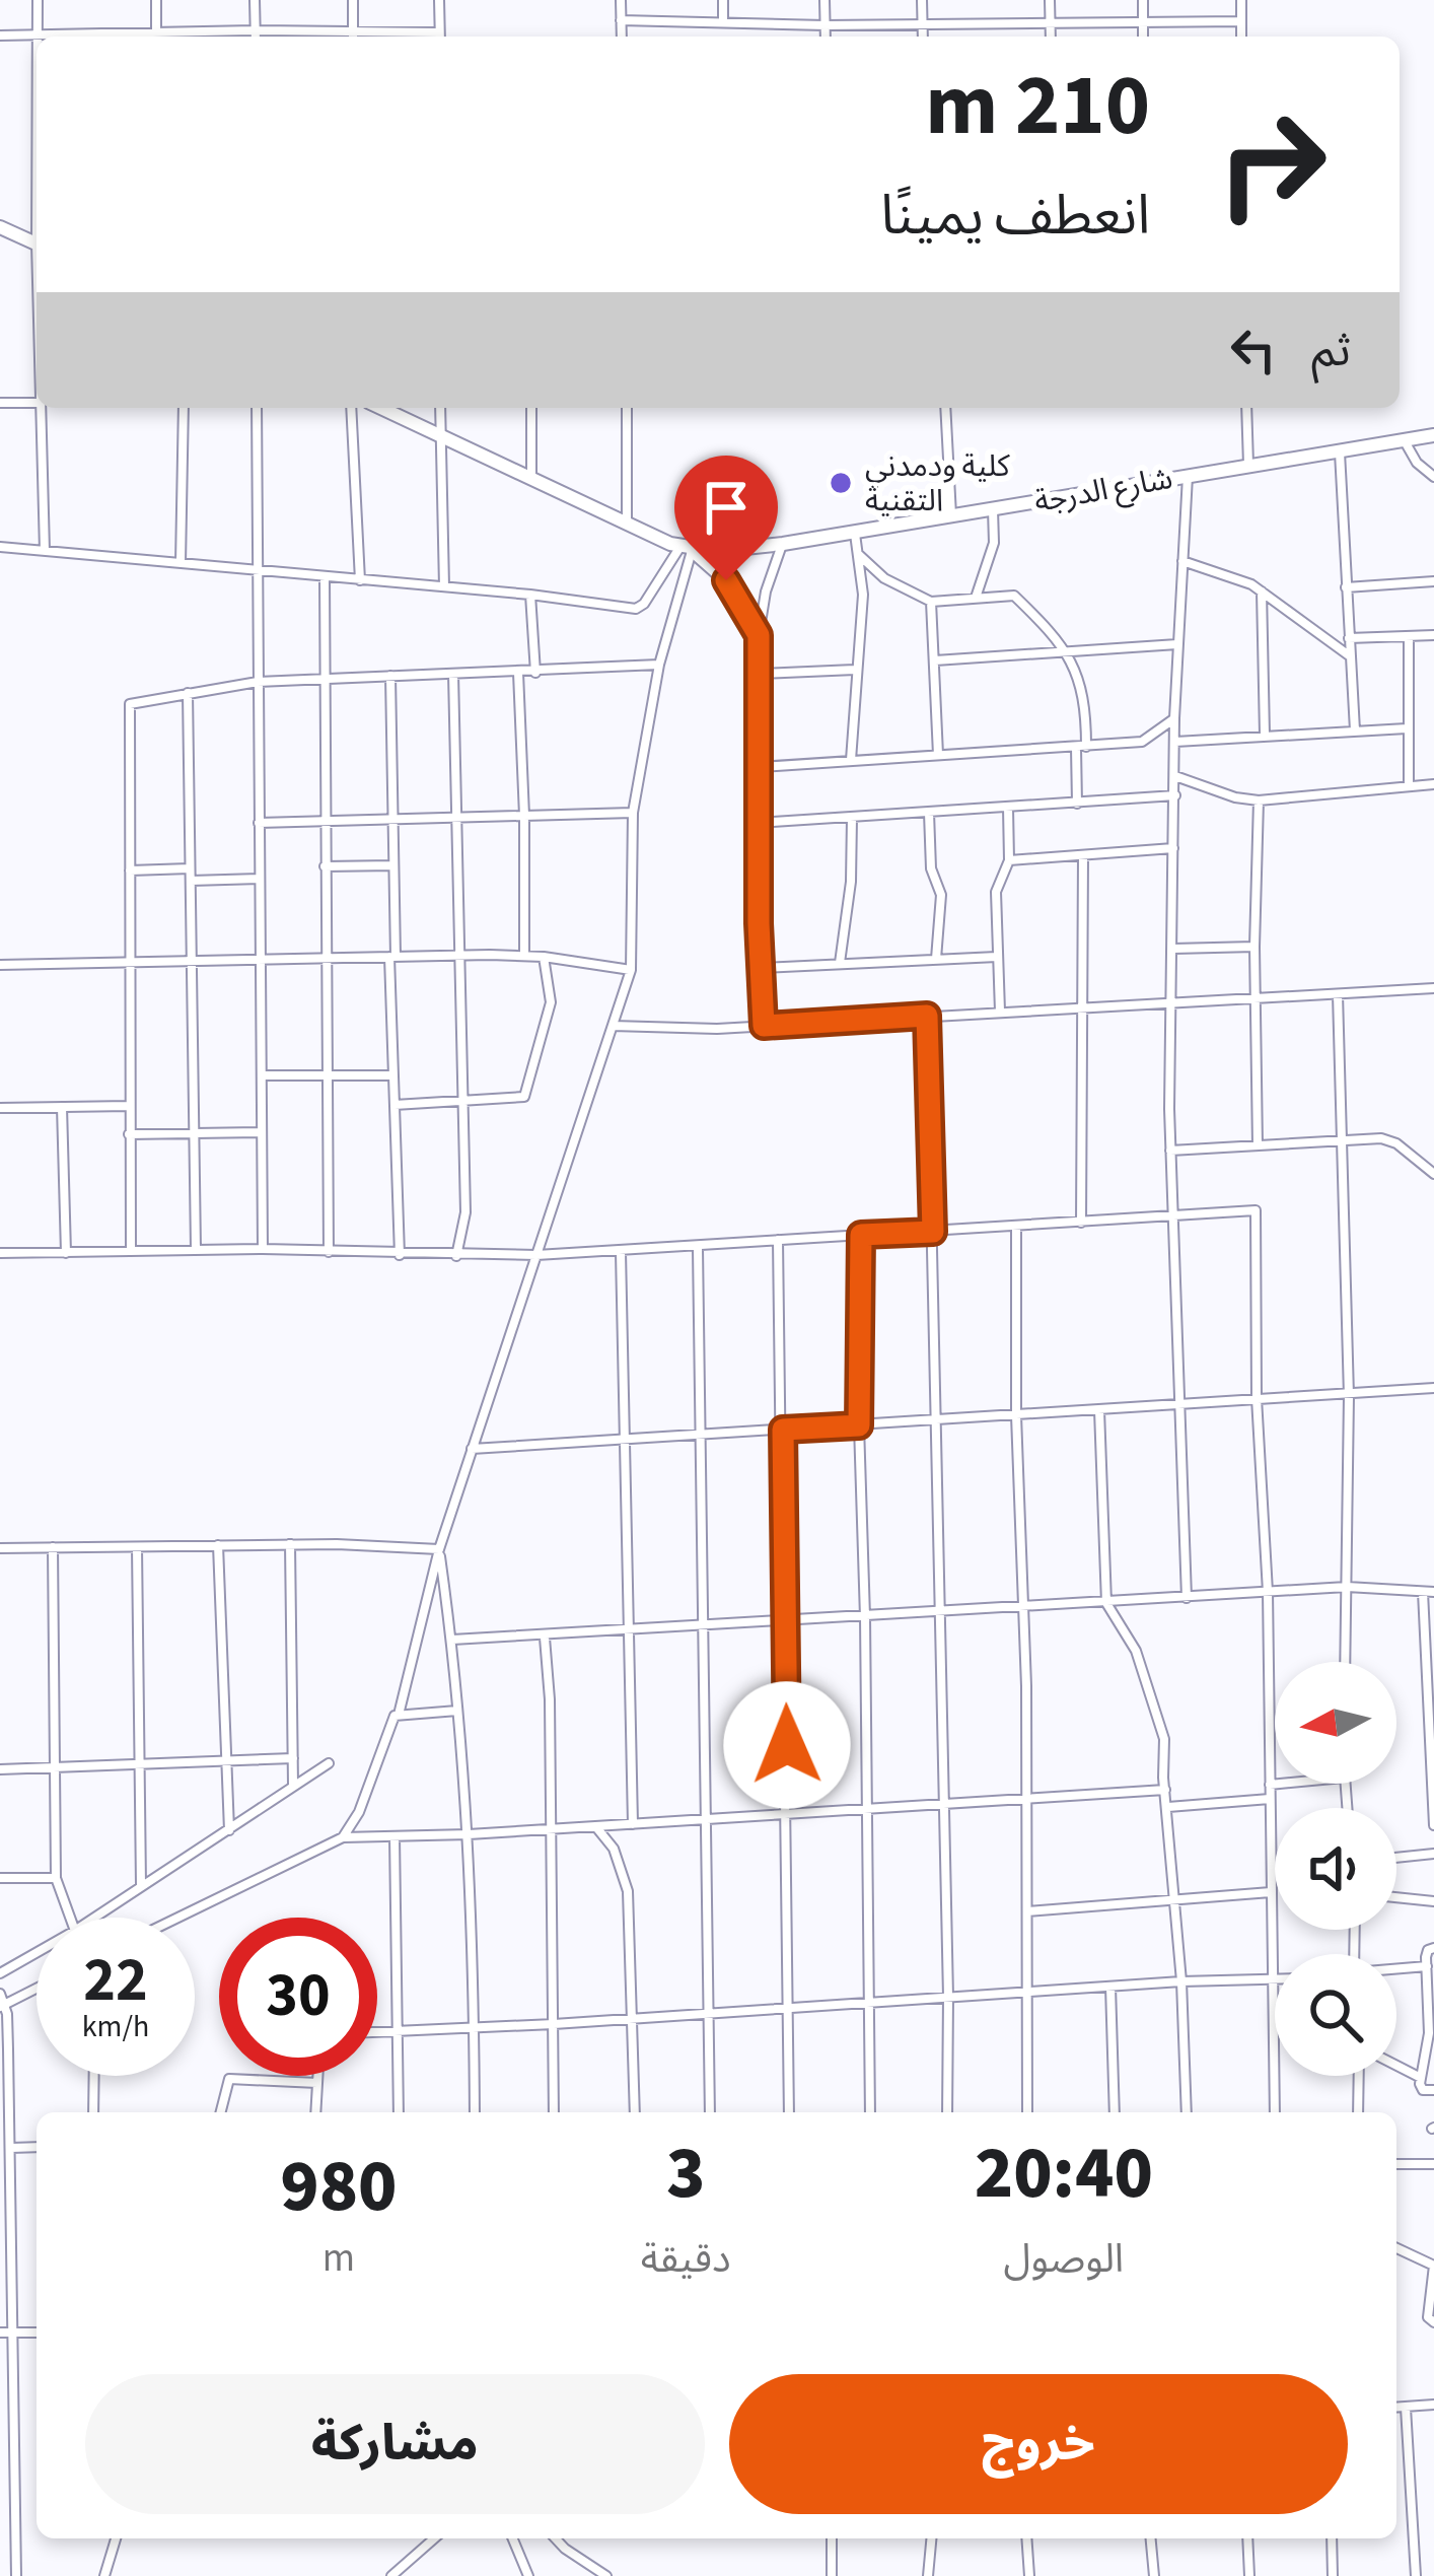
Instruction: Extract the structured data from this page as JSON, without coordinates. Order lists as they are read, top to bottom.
{
  "streets": {
    "street": ["شارع الدرجة"]
  },
  "places": ["كلية ودمدني التقنية"],
  "north": "left",
  "page": {
    "turn": ["210 m", "انعطف يمينًا"],
    "then": "ثم",
    "speed": "22 km/h",
    "limit": "30",
    "eta": [
      "20:40",
      "الوصول",
      "3",
      "دقيقة",
      "980",
      "m"
    ],
    "buttons": ["خروج", "مشاركة"]
  }
}
